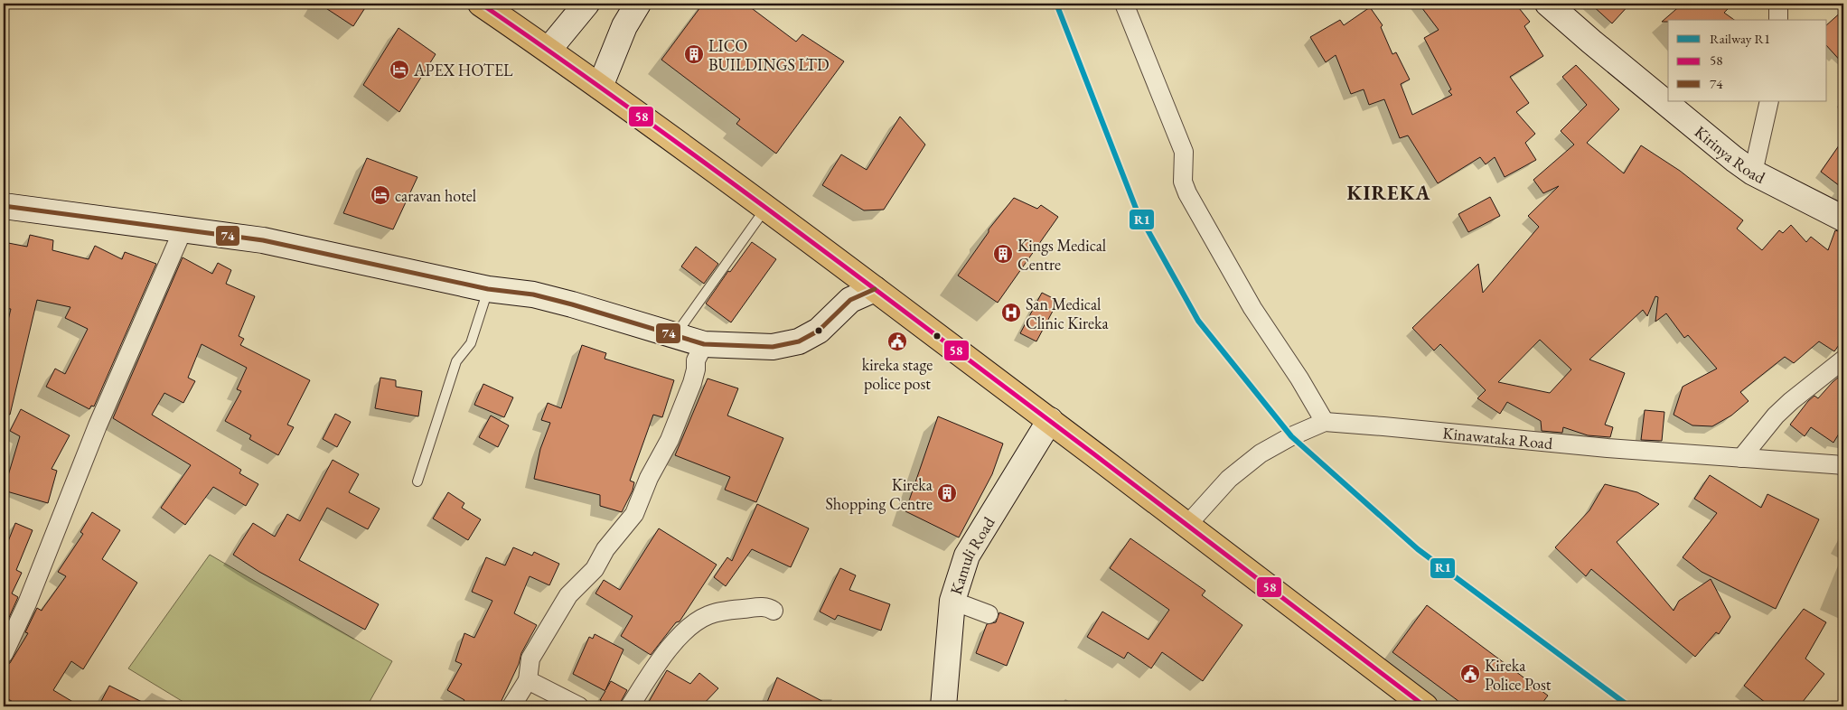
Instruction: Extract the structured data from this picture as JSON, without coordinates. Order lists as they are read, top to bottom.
{
  "streets": {
    "main road": ["Kirinya Road", "Kamuli Road"],
    "street": ["Kinawataka Road"]
  },
  "districts": ["KIREKA"],
  "places": {
    "building": ["LICO BUILDINGS LTD", "Kings Medical Centre", "Kireka Shopping Centre"],
    "hotel": ["APEX HOTEL", "caravan hotel"],
    "hospital": ["San Medical Clinic Kireka"],
    "public building": ["kireka stage police post", "Kireka Police Post"]
  },
  "lines": ["rail line R1", "transit line 58", "transit line 74"],
  "legend": ["Railway R1", "58", "74"]
}
